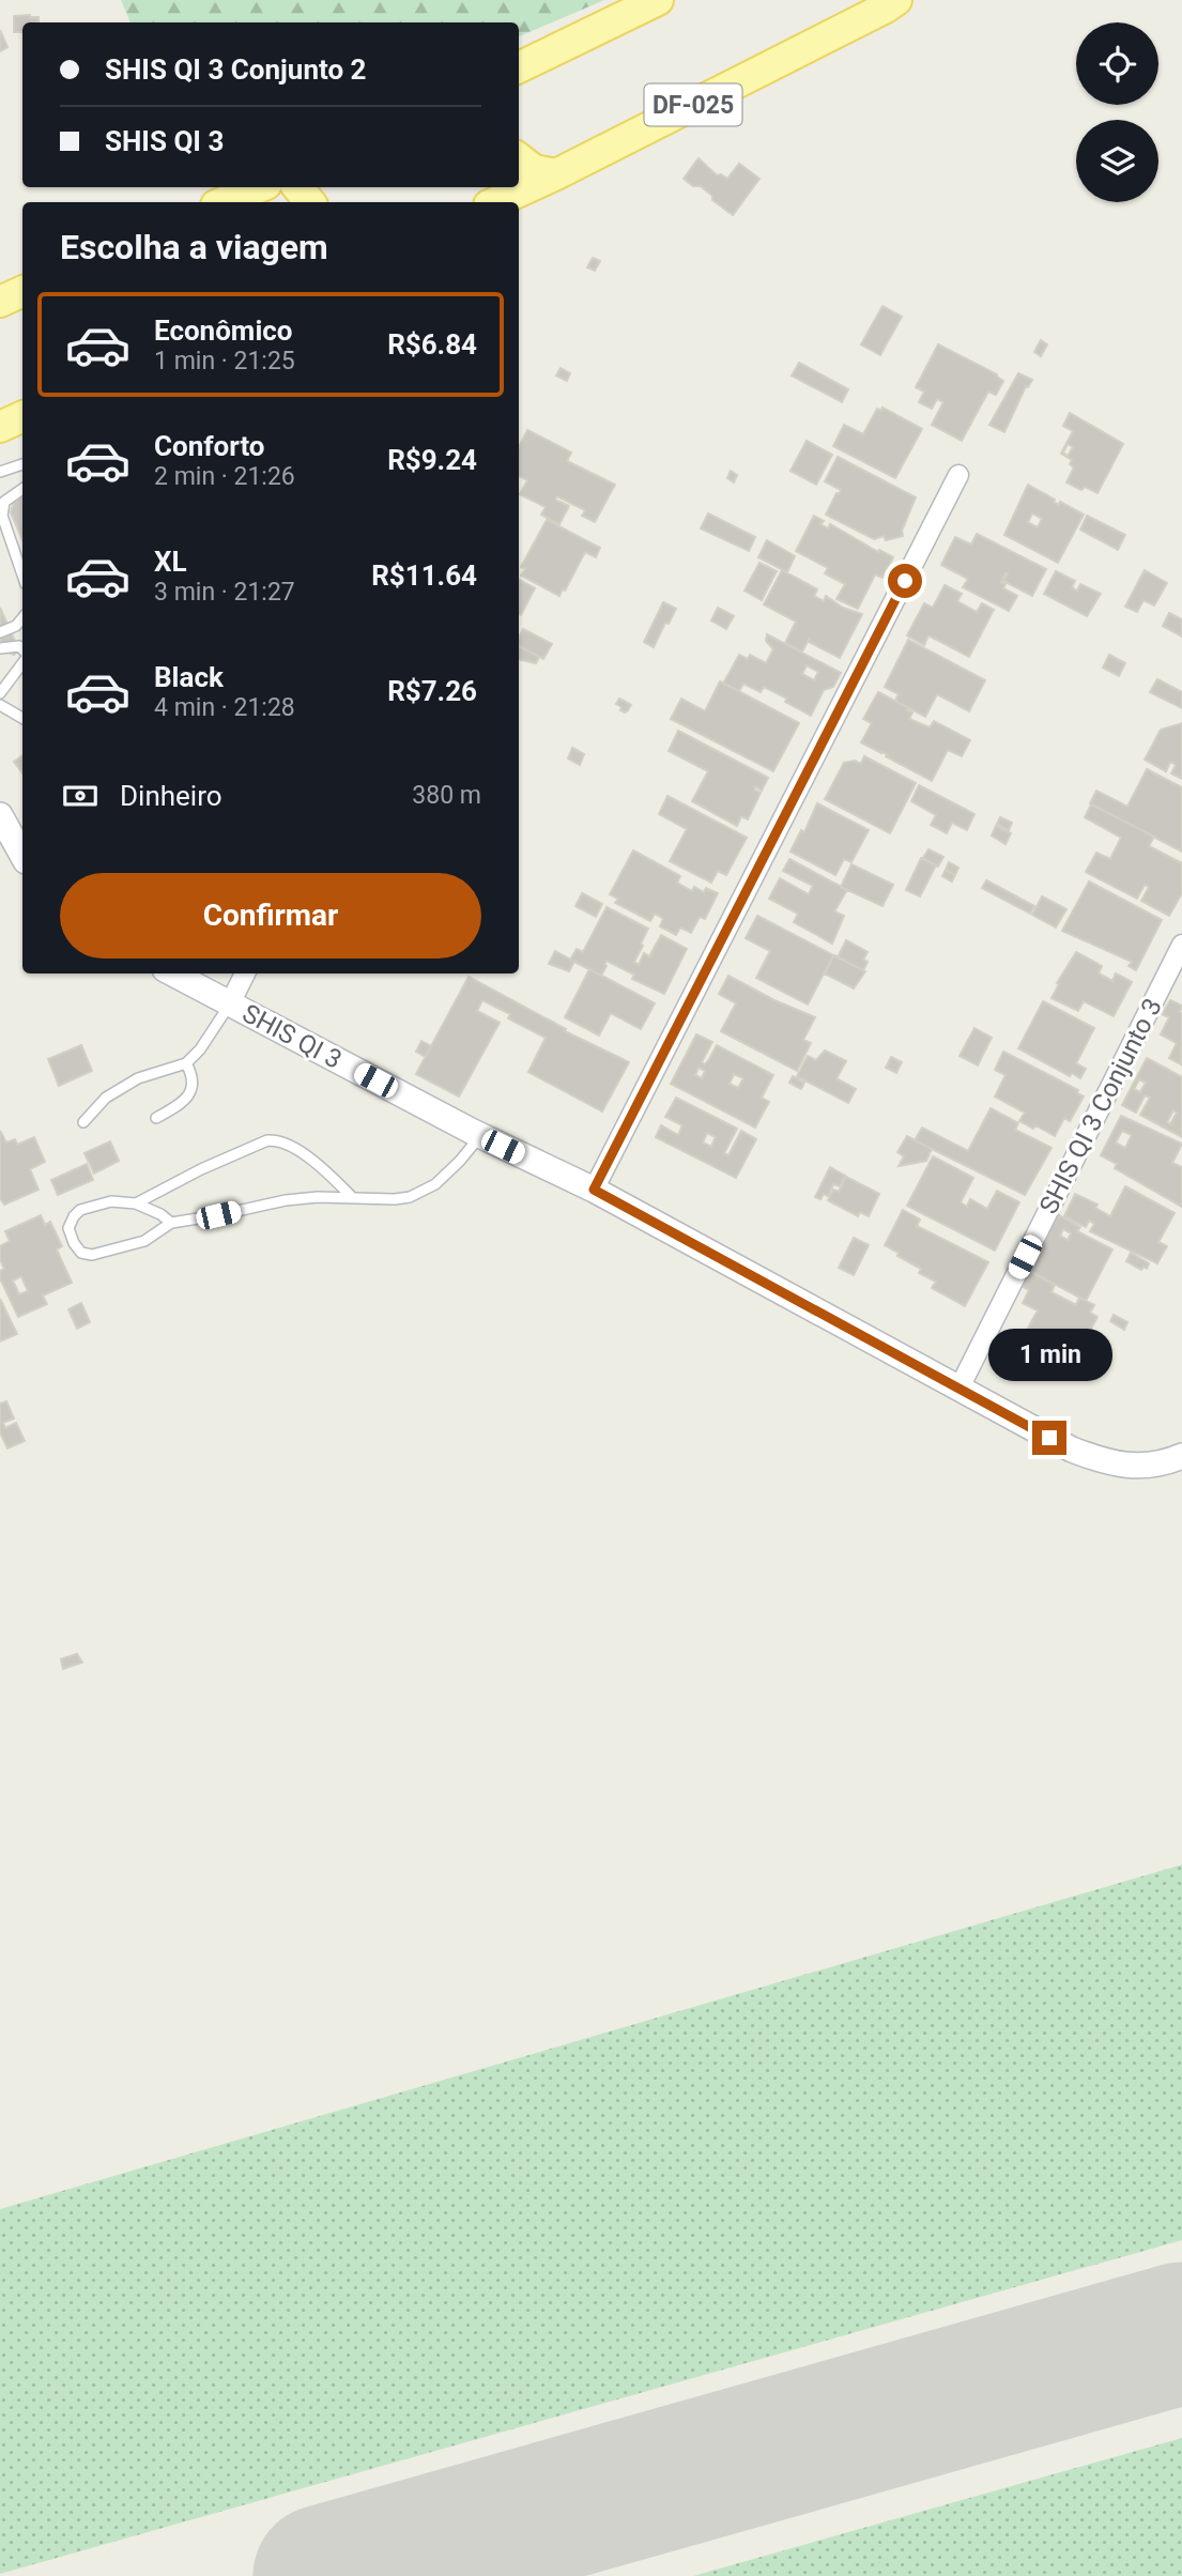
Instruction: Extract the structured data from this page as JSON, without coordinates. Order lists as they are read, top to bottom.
{
  "streets": {
    "main road": ["DF-025"],
    "street": ["SHIS QI 3", "SHIS QI 3 Conjunto 3"]
  },
  "crossings": [
    ["SHIS QI 3", "SHIS QI 3 Conjunto 3"]
  ],
  "page": {
    "banner": ["SHIS QI 3 Conjunto 2", "SHIS QI 3"],
    "heading": "Escolha a viagem",
    "list": [
      {
        "name": "Econômico",
        "note": "1 min · 21:25",
        "value": "R$6.84"
      },
      {
        "name": "Conforto",
        "note": "2 min · 21:26",
        "value": "R$9.24"
      },
      {
        "name": "XL",
        "note": "3 min · 21:27",
        "value": "R$11.64"
      },
      {
        "name": "Black",
        "note": "4 min · 21:28",
        "value": "R$7.26"
      }
    ],
    "pay": ["Dinheiro", "380 m"],
    "buttons": "Confirmar",
    "bubble": "1 min"
  }
}
